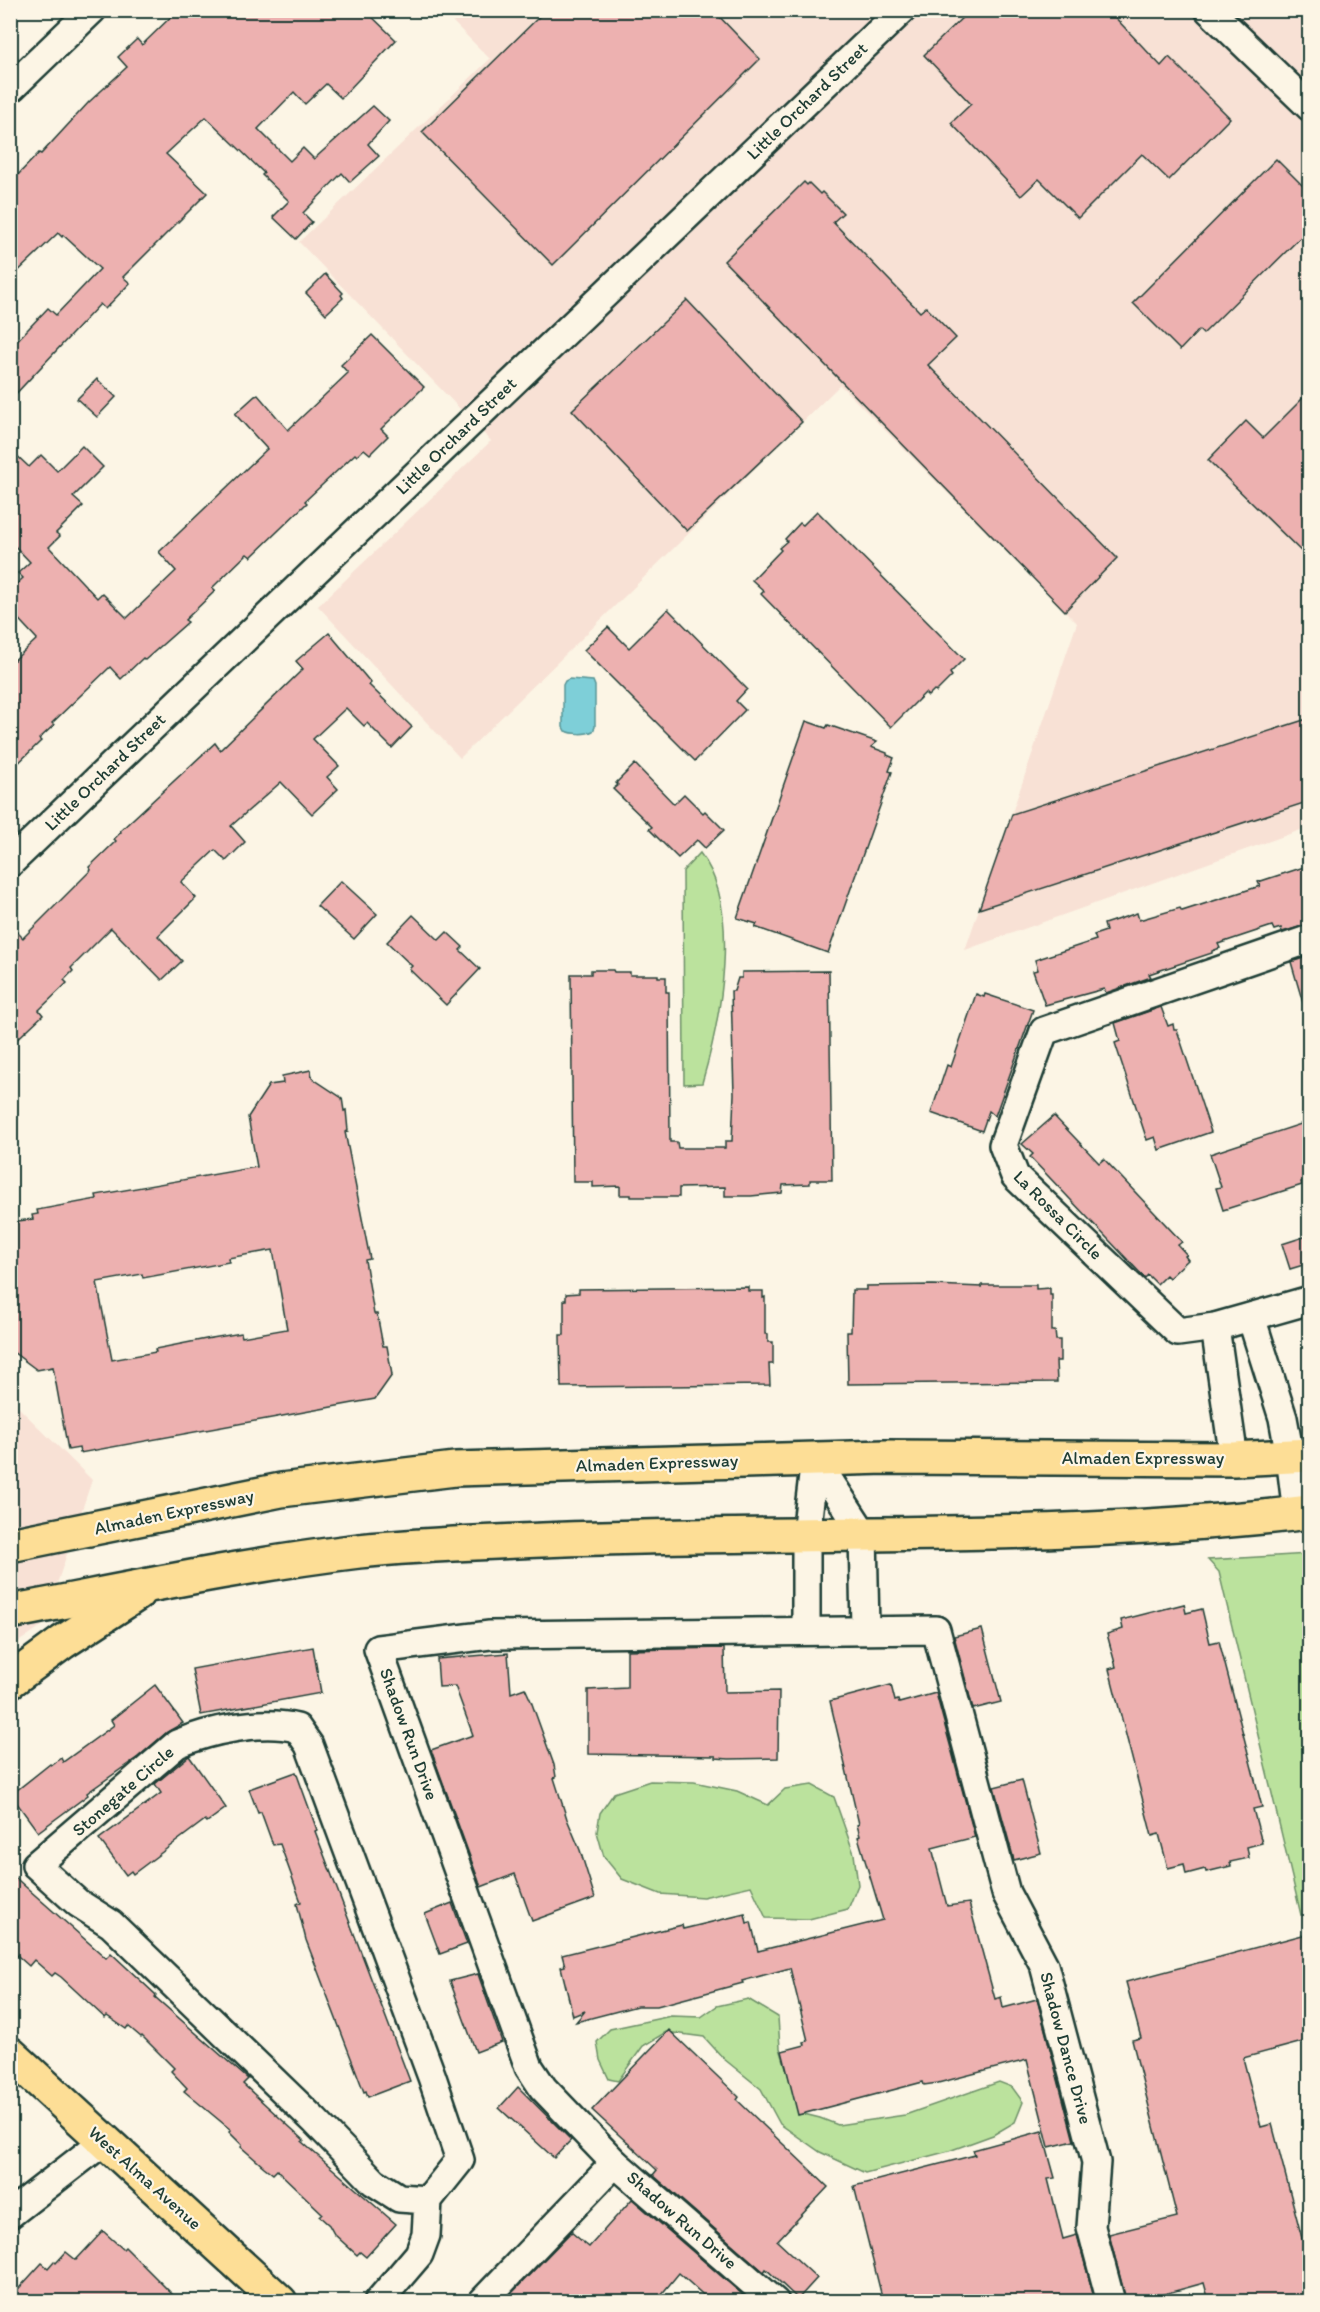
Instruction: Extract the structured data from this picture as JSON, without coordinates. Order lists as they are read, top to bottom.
{
  "streets": {
    "main road": ["Almaden Expressway", "West Alma Avenue"],
    "street": [
      "Little Orchard Street",
      "La Rossa Circle",
      "Shadow Run Drive",
      "Stonegate Circle",
      "Shadow Dance Drive"
    ]
  },
  "crossings": [
    ["Shadow Run Drive", "Shadow Dance Drive"]
  ]
}
